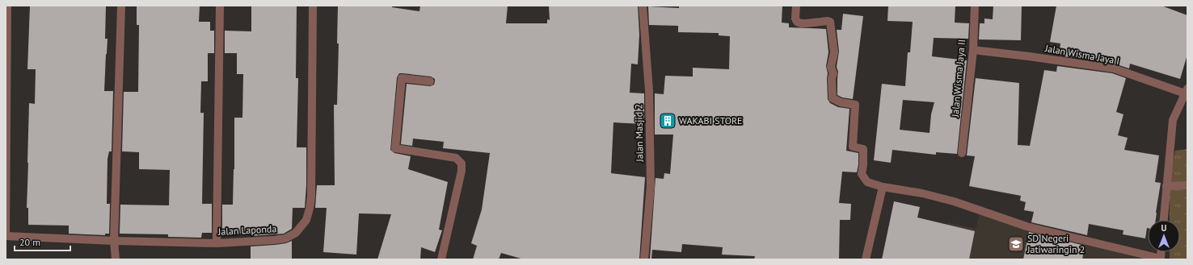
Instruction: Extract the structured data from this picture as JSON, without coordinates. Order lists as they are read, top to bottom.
{
  "streets": {
    "street": [
      "Jalan Wisma Jaya I",
      "Jalan Wisma Jaya II",
      "Jalan Masjid 2",
      "Jalan Laponda"
    ]
  },
  "crossings": [
    ["Jalan Wisma Jaya I", "Jalan Wisma Jaya II"]
  ],
  "places": {
    "building": ["WAKABI STORE"],
    "school or university": ["SD Negeri Jatiwaringin 2"]
  },
  "scale_bar": "20 m",
  "north": "top"
}
